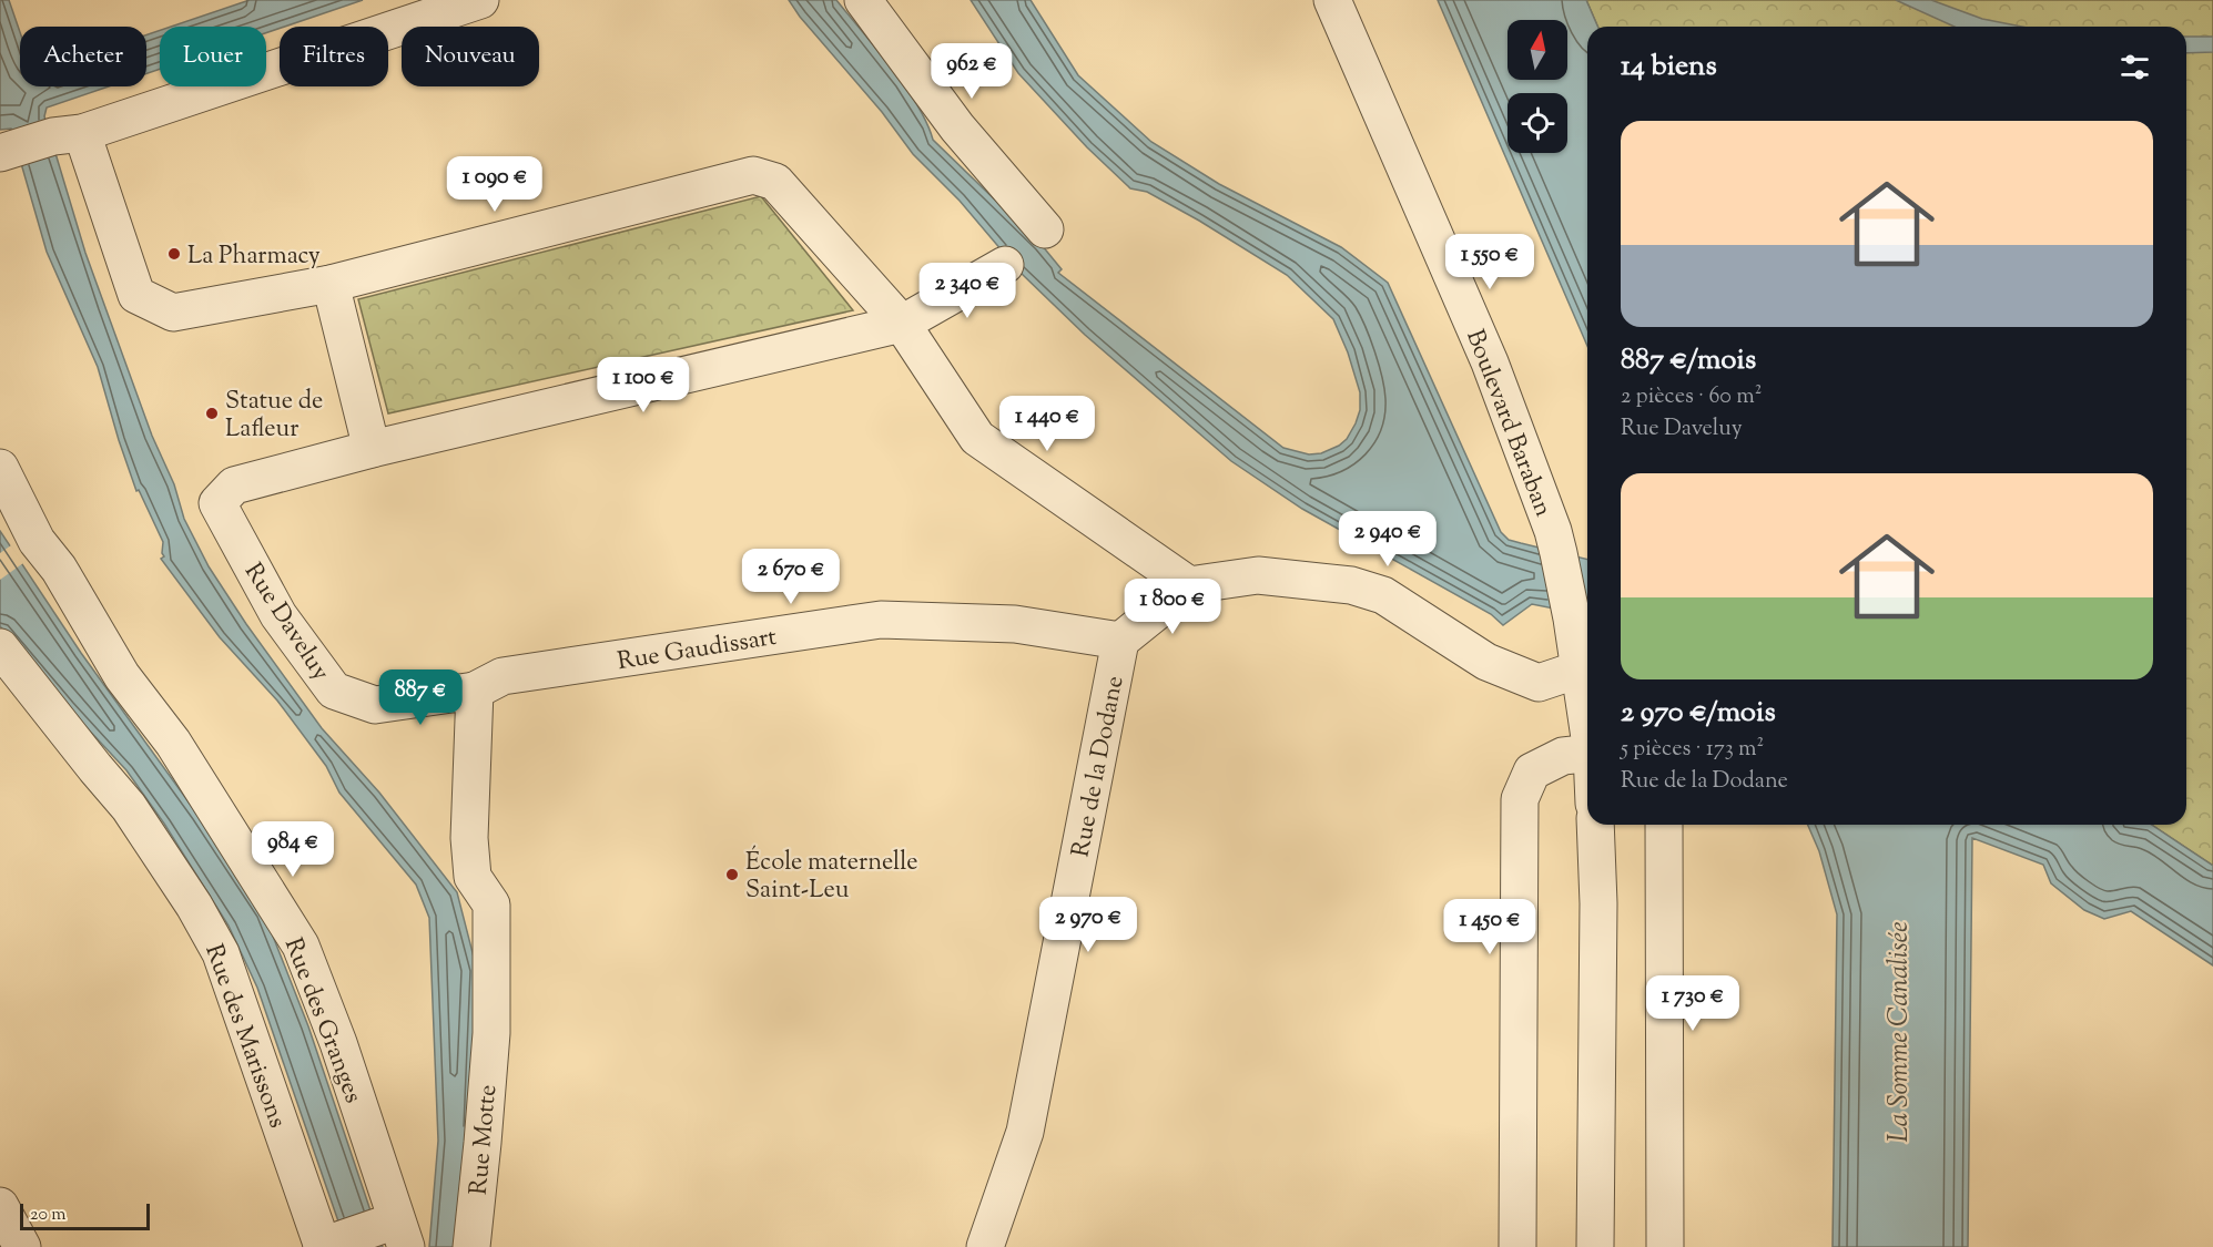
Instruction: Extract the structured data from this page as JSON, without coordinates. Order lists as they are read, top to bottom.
{
  "streets": {
    "street": [
      "Boulevard Baraban",
      "Rue Daveluy",
      "Rue Gaudissart",
      "Rue de la Dodane",
      "Rue des Granges",
      "Rue des Marissons",
      "Rue Motte"
    ]
  },
  "crossings": [
    ["Rue Daveluy", "Rue Gaudissart"],
    ["Rue Daveluy", "Rue Motte"],
    ["Rue Gaudissart", "Rue de la Dodane"],
    ["Rue Gaudissart", "Rue Motte"]
  ],
  "water": ["La Somme Canalisée"],
  "places": ["La Pharmacy", "Statue de Lafleur", "École maternelle Saint-Leu"],
  "scale_bar": "20 m",
  "north": "top",
  "page": {
    "chip": [
      "Acheter",
      "Louer",
      "Filtres",
      "Nouveau"
    ],
    "heading": "14 biens",
    "price": [
      "962 €",
      "1 090 €",
      "1 550 €",
      "2 340 €",
      "1 100 €",
      "1 440 €",
      "2 940 €",
      "2 670 €",
      "1 800 €",
      "887 €",
      "984 €",
      "2 970 €",
      "1 450 €",
      "1 730 €"
    ],
    "list": [
      {
        "name": "887 €/mois",
        "note": "2 pièces · 60 m² · Rue Daveluy"
      },
      {
        "name": "2 970 €/mois",
        "note": "5 pièces · 173 m² · Rue de la Dodane"
      }
    ],
    "scale": "20 m"
  }
}
